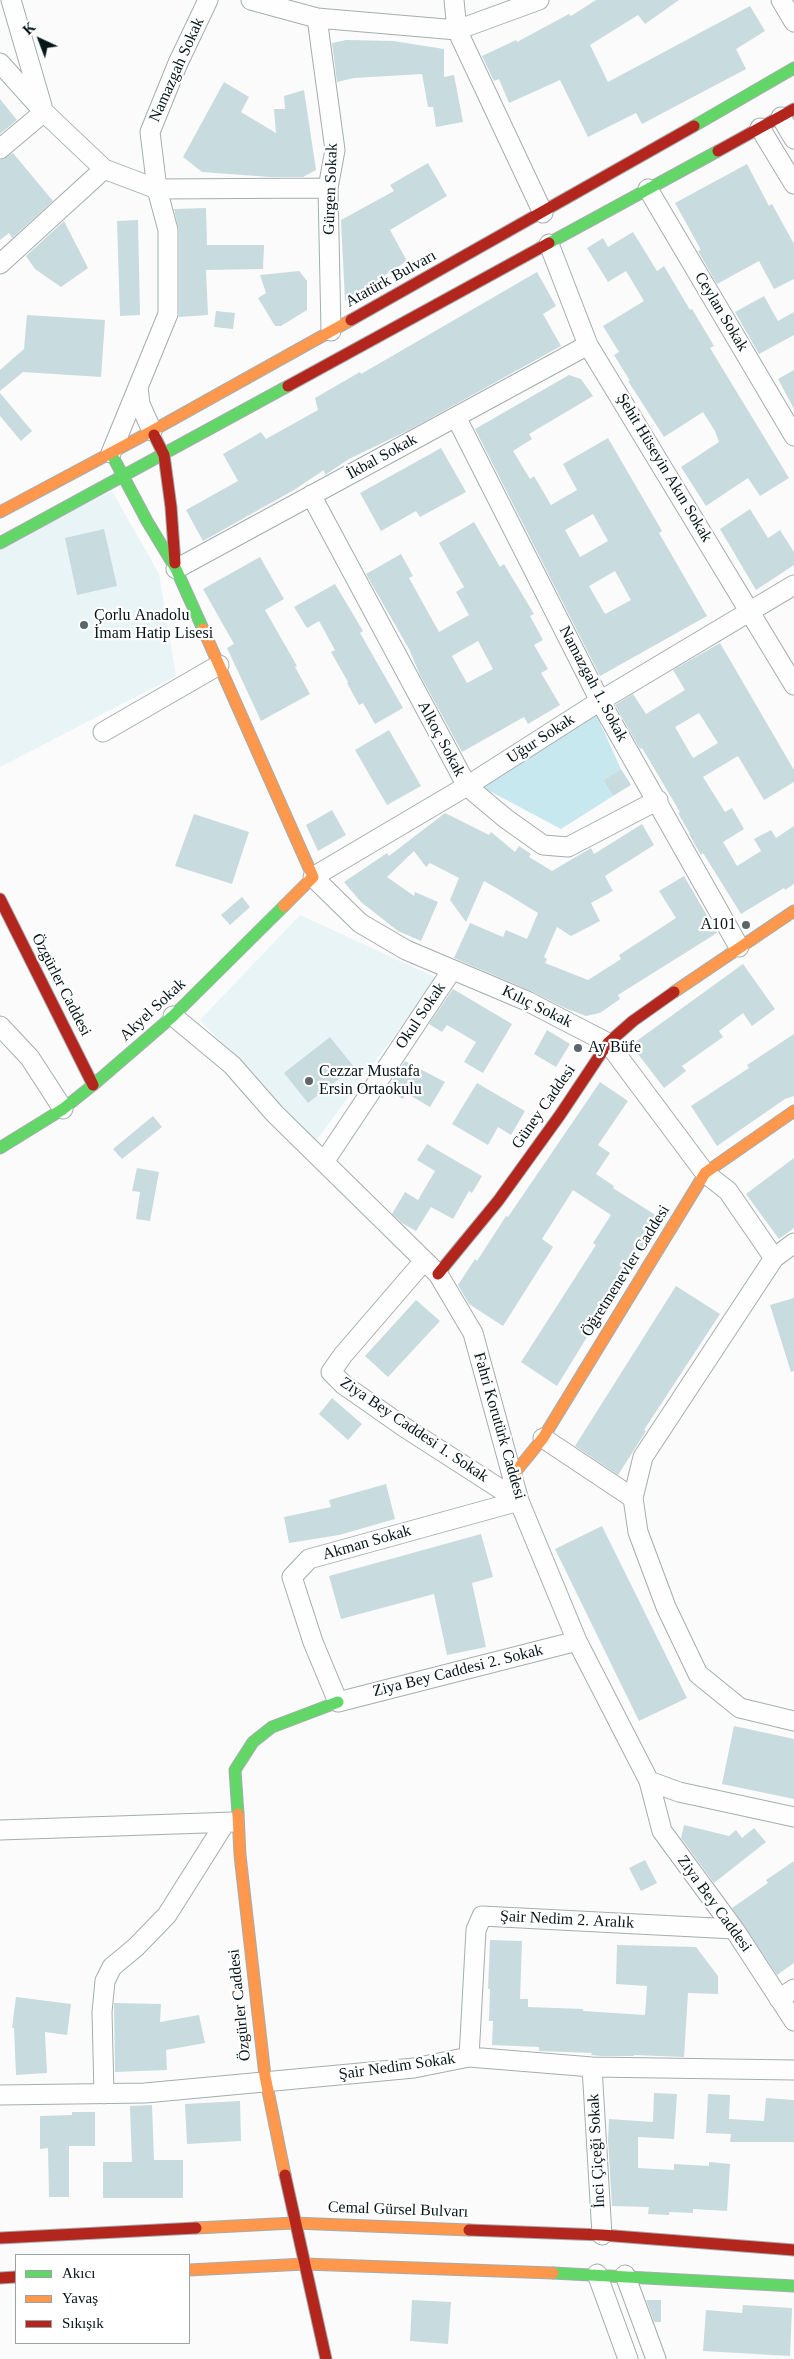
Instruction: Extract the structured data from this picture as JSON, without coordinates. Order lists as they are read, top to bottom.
{
  "streets": {
    "street": [
      "Namazgah Sokak",
      "Gürgen Sokak",
      "Atatürk Bulvarı",
      "Ceylan Sokak",
      "İkbal Sokak",
      "Şehit Hüseyin Akın Sokak",
      "Namazgah 1. Sokak",
      "Alkoç Sokak",
      "Uğur Sokak",
      "Özgürler Caddesi",
      "Kılıç Sokak",
      "Akyel Sokak",
      "Okul Sokak",
      "Güney Caddesi",
      "Öğretmenevler Caddesi",
      "Fahri Korutürk Caddesi",
      "Ziya Bey Caddesi 1. Sokak",
      "Akman Sokak",
      "Ziya Bey Caddesi 2. Sokak",
      "Ziya Bey Caddesi",
      "Şair Nedim 2. Aralık",
      "Şair Nedim Sokak",
      "İnci Çiçeği Sokak",
      "Cemal Gürsel Bulvarı"
    ]
  },
  "crossings": [
    ["Namazgah Sokak", "Atatürk Bulvarı"],
    ["Gürgen Sokak", "Atatürk Bulvarı"],
    ["İkbal Sokak", "Şehit Hüseyin Akın Sokak"],
    ["İkbal Sokak", "Namazgah 1. Sokak"],
    ["İkbal Sokak", "Alkoç Sokak"],
    ["Şehit Hüseyin Akın Sokak", "Uğur Sokak"],
    ["Namazgah 1. Sokak", "Alkoç Sokak"],
    ["Namazgah 1. Sokak", "Uğur Sokak"],
    ["Namazgah 1. Sokak", "Güney Caddesi"],
    ["Alkoç Sokak", "Uğur Sokak"],
    ["Uğur Sokak", "Kılıç Sokak"],
    ["Uğur Sokak", "Akyel Sokak"],
    ["Özgürler Caddesi", "Akyel Sokak"],
    ["Özgürler Caddesi", "Akman Sokak"],
    ["Özgürler Caddesi", "Ziya Bey Caddesi 2. Sokak"],
    ["Özgürler Caddesi", "Şair Nedim Sokak"],
    ["Özgürler Caddesi", "Cemal Gürsel Bulvarı"],
    ["Kılıç Sokak", "Akyel Sokak"],
    ["Kılıç Sokak", "Okul Sokak"],
    ["Kılıç Sokak", "Güney Caddesi"],
    ["Kılıç Sokak", "Öğretmenevler Caddesi"],
    ["Akyel Sokak", "Fahri Korutürk Caddesi"],
    ["Okul Sokak", "Fahri Korutürk Caddesi"],
    ["Güney Caddesi", "Fahri Korutürk Caddesi"],
    ["Öğretmenevler Caddesi", "Fahri Korutürk Caddesi"],
    ["Fahri Korutürk Caddesi", "Ziya Bey Caddesi 1. Sokak"],
    ["Fahri Korutürk Caddesi", "Akman Sokak"],
    ["Fahri Korutürk Caddesi", "Ziya Bey Caddesi 2. Sokak"],
    ["Fahri Korutürk Caddesi", "Ziya Bey Caddesi"],
    ["Ziya Bey Caddesi 1. Sokak", "Akman Sokak"],
    ["Akman Sokak", "Ziya Bey Caddesi 2. Sokak"],
    ["Ziya Bey Caddesi", "Şair Nedim 2. Aralık"],
    ["Şair Nedim 2. Aralık", "Şair Nedim Sokak"],
    ["Şair Nedim Sokak", "İnci Çiçeği Sokak"],
    ["İnci Çiçeği Sokak", "Cemal Gürsel Bulvarı"]
  ],
  "places": [
    "Çorlu Anadolu İmam Hatip Lisesi",
    "A101",
    "Ay Büfe",
    "Cezzar Mustafa Ersin Ortaokulu"
  ],
  "legend": ["Akıcı", "Yavaş", "Sıkışık"],
  "north": "top left"
}
